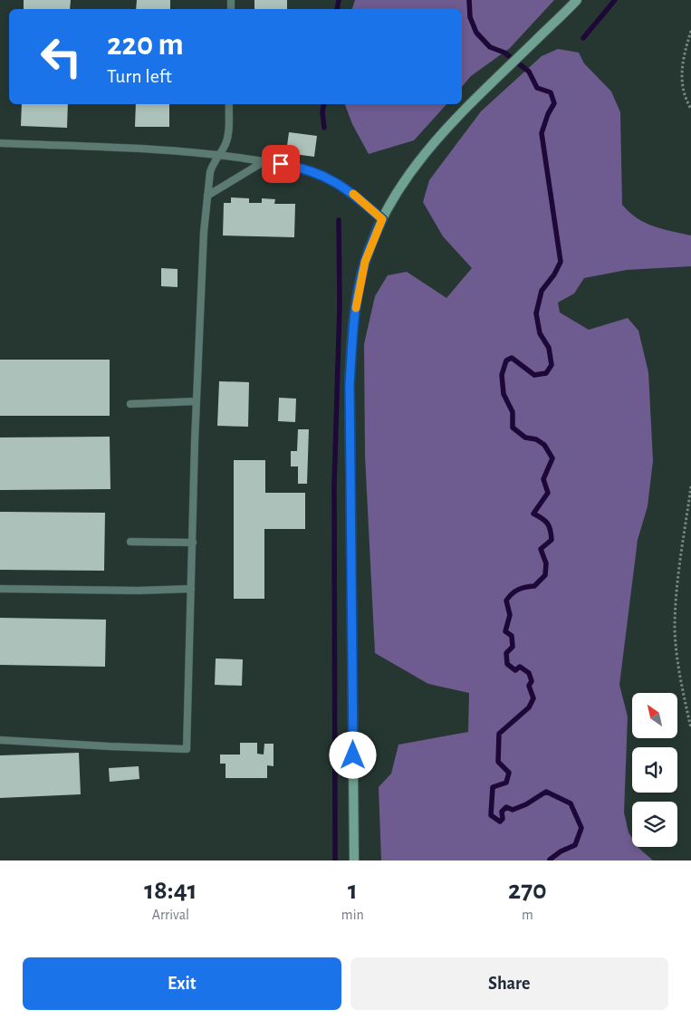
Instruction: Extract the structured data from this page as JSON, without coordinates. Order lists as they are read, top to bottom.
{
  "north": "top left",
  "page": {
    "turn": ["220 m", "Turn left"],
    "eta": [
      "18:41",
      "Arrival",
      "1",
      "min",
      "270",
      "m"
    ],
    "buttons": ["Exit", "Share"]
  }
}
